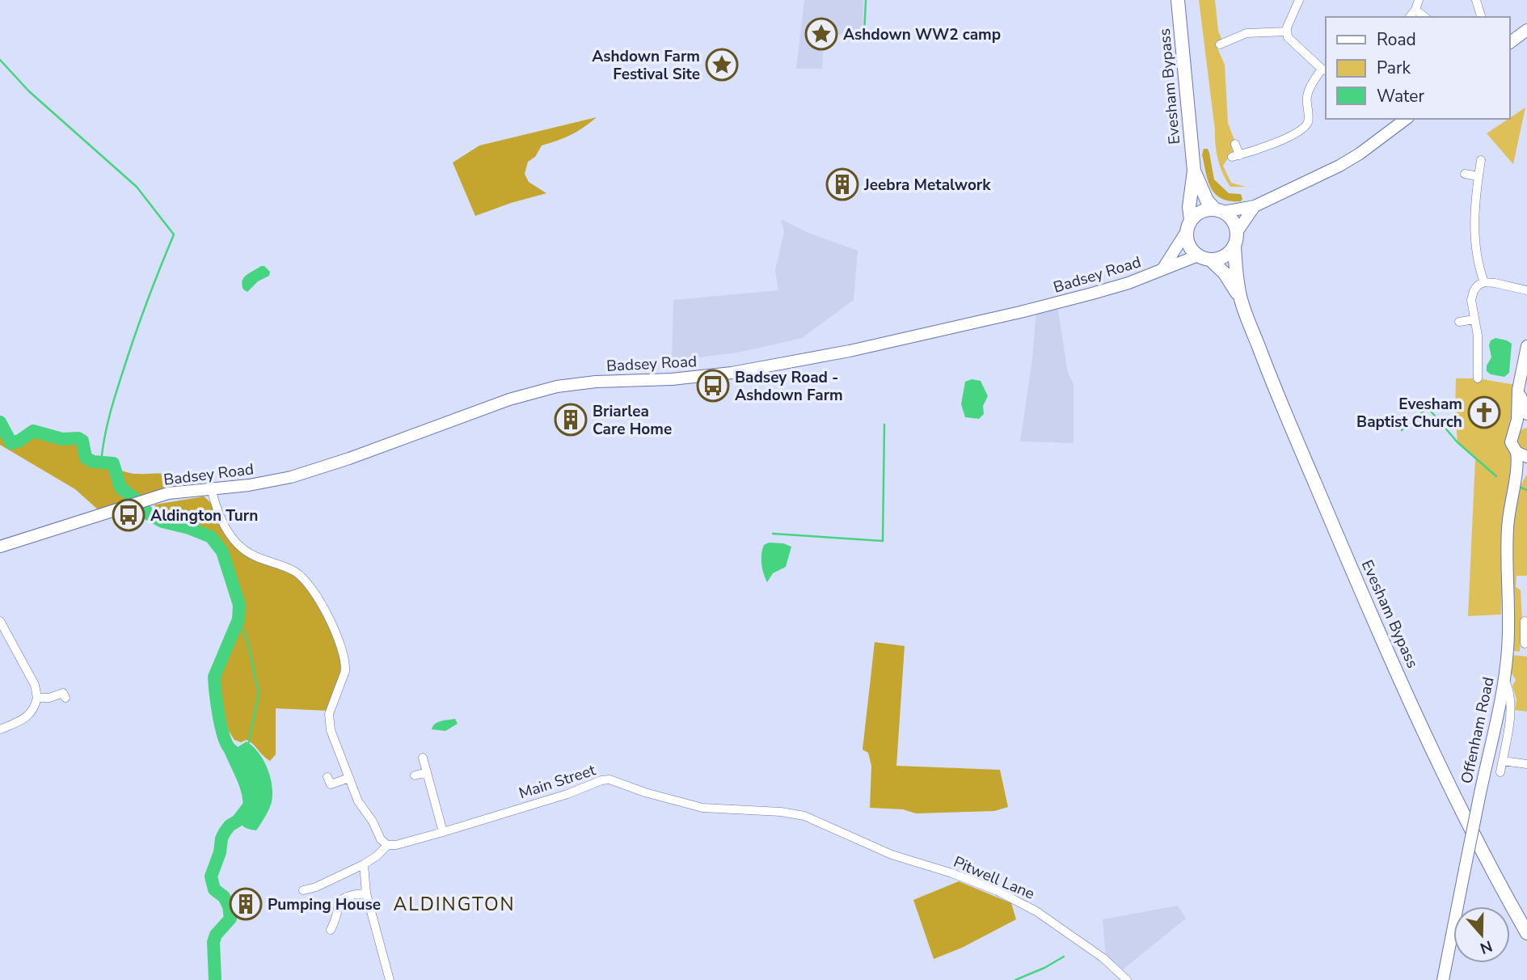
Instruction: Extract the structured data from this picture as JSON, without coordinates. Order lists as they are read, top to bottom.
{
  "streets": {
    "highway": ["Evesham Bypass"],
    "main road": ["Badsey Road", "Offenham Road"],
    "street": ["Main Street", "Pitwell Lane"]
  },
  "crossings": [
    ["Evesham Bypass", "Badsey Road"],
    ["Main Street", "Pitwell Lane"]
  ],
  "districts": ["ALDINGTON"],
  "places": {
    "place": ["Ashdown WW2 camp", "Ashdown Farm Festival Site"],
    "building": ["Jeebra Metalwork", "Briarlea Care Home", "Pumping House"],
    "bus stop": ["Badsey Road - Ashdown Farm", "Aldington Turn"],
    "church": ["Evesham Baptist Church"]
  },
  "legend": ["Road", "Park", "Water"],
  "north": "bottom"
}
